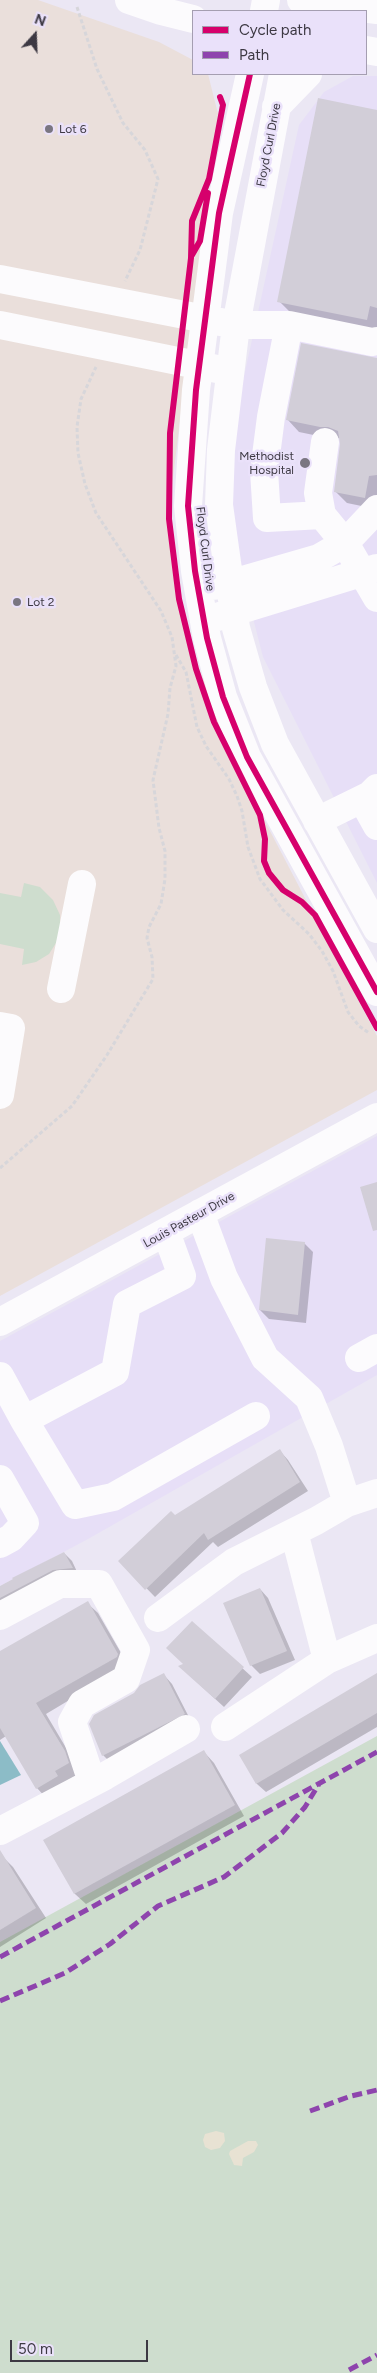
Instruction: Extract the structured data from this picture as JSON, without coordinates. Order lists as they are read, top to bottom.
{
  "streets": {
    "street": ["Floyd Curl Drive", "Louis Pasteur Drive"]
  },
  "places": ["Lot 6", "Methodist Hospital", "Lot 2"],
  "legend": ["Cycle path", "Path"],
  "scale_bar": "50 m",
  "north": "top"
}
